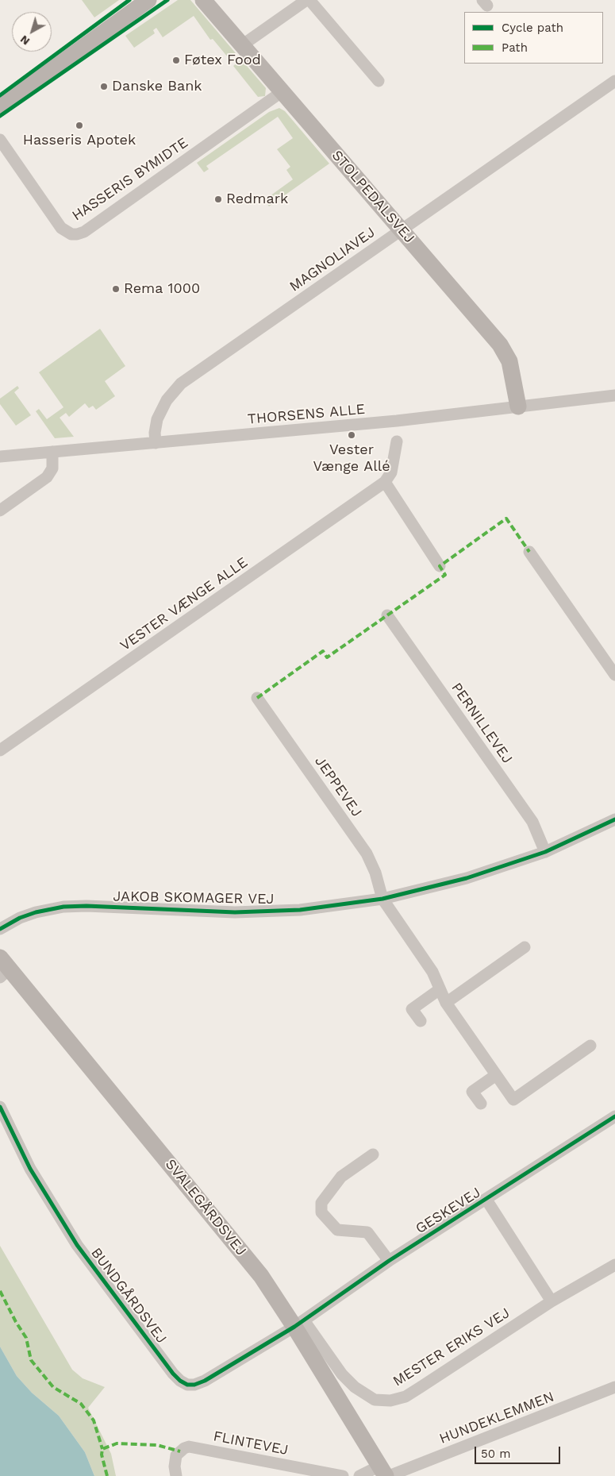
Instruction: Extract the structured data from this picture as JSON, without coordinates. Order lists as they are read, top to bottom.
{
  "streets": {
    "street": [
      "HASSERIS BYMIDTE",
      "STOLPEDALSVEJ",
      "MAGNOLIAVEJ",
      "THORSENS ALLE",
      "VESTER VÆNGE ALLE",
      "PERNILLEVEJ",
      "JEPPEVEJ",
      "JAKOB SKOMAGER VEJ",
      "SVALEGÅRDSVEJ",
      "GESKEVEJ",
      "BUNDGÅRDSVEJ",
      "MESTER ERIKS VEJ",
      "HUNDEKLEMMEN",
      "FLINTEVEJ"
    ]
  },
  "crossings": [
    ["HASSERIS BYMIDTE", "STOLPEDALSVEJ"],
    ["STOLPEDALSVEJ", "MAGNOLIAVEJ"],
    ["STOLPEDALSVEJ", "THORSENS ALLE"],
    ["MAGNOLIAVEJ", "THORSENS ALLE"],
    ["PERNILLEVEJ", "JAKOB SKOMAGER VEJ"],
    ["JEPPEVEJ", "JAKOB SKOMAGER VEJ"],
    ["SVALEGÅRDSVEJ", "GESKEVEJ"],
    ["SVALEGÅRDSVEJ", "BUNDGÅRDSVEJ"],
    ["SVALEGÅRDSVEJ", "MESTER ERIKS VEJ"],
    ["SVALEGÅRDSVEJ", "HUNDEKLEMMEN"],
    ["GESKEVEJ", "BUNDGÅRDSVEJ"],
    ["GESKEVEJ", "MESTER ERIKS VEJ"],
    ["BUNDGÅRDSVEJ", "MESTER ERIKS VEJ"]
  ],
  "places": [
    "Føtex Food",
    "Danske Bank",
    "Hasseris Apotek",
    "Redmark",
    "Rema 1000",
    "Vester Vænge Allé"
  ],
  "legend": ["Cycle path", "Path"],
  "scale_bar": "50 m",
  "north": "bottom left"
}
